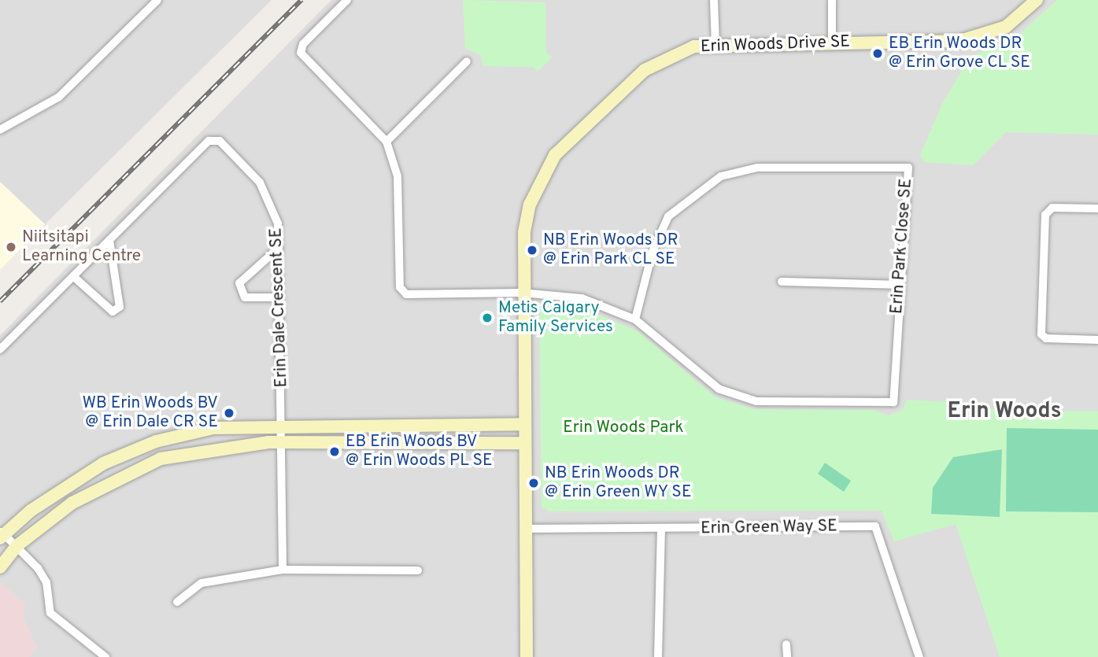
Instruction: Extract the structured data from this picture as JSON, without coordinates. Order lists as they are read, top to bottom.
{
  "streets": {
    "street": [
      "Erin Woods Drive SE",
      "Erin Park Close SE",
      "Erin Dale Crescent SE",
      "Erin Green Way SE"
    ]
  },
  "crossings": [
    ["Erin Woods Drive SE", "Erin Park Close SE"],
    ["Erin Woods Drive SE", "Erin Green Way SE"]
  ],
  "districts": ["Erin Woods"],
  "parks": ["Erin Woods Park"],
  "places": [
    "EB Erin Woods DR @ Erin Grove CL SE",
    "Niitsitapi Learning Centre",
    "NB Erin Woods DR @ Erin Park CL SE",
    "Metis Calgary Family Services",
    "WB Erin Woods BV @ Erin Dale CR SE",
    "EB Erin Woods BV @ Erin Woods PL SE",
    "NB Erin Woods DR @ Erin Green WY SE"
  ]
}
